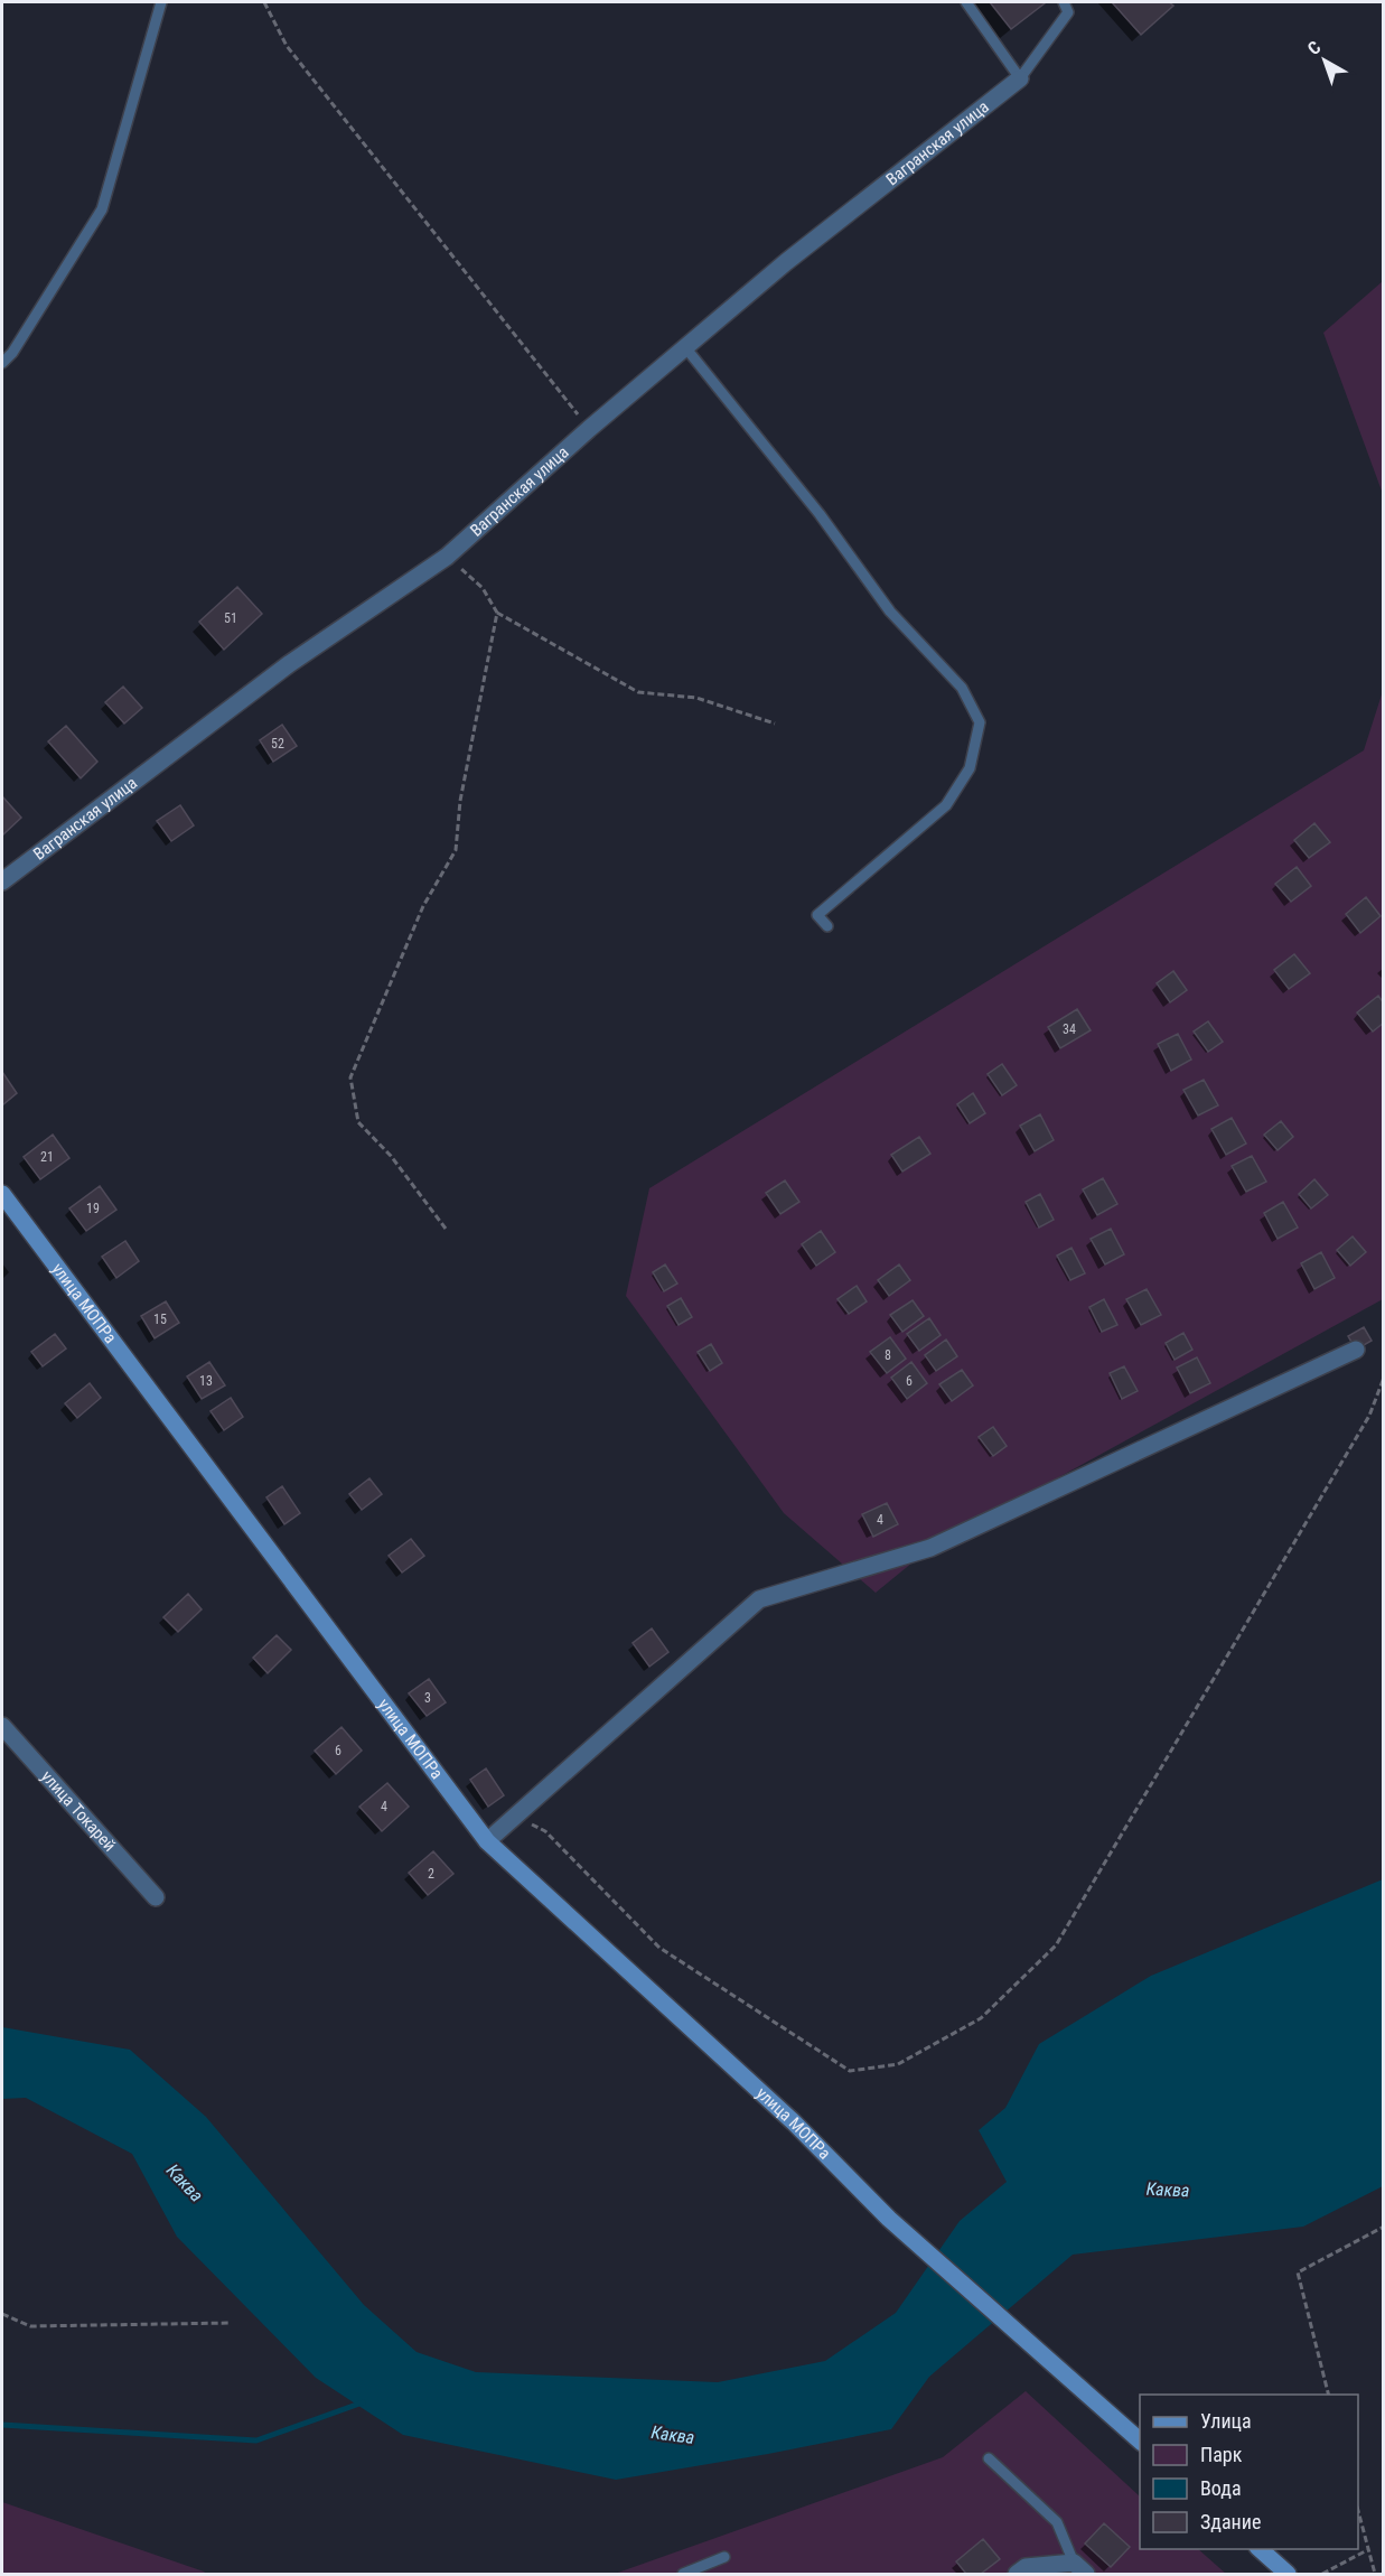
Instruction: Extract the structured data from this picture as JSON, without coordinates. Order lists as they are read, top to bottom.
{
  "streets": {
    "main road": ["улица МОПРа"],
    "street": ["Вагранская улица", "улица Токарей"]
  },
  "water": ["Каква"],
  "house_numbers": [
    "51",
    "52",
    "34",
    "21",
    "19",
    "15",
    "8",
    "13",
    "6",
    "4",
    "3",
    "6",
    "4",
    "2"
  ],
  "legend": [
    "Улица",
    "Парк",
    "Вода",
    "Здание"
  ],
  "north": "top left"
}
